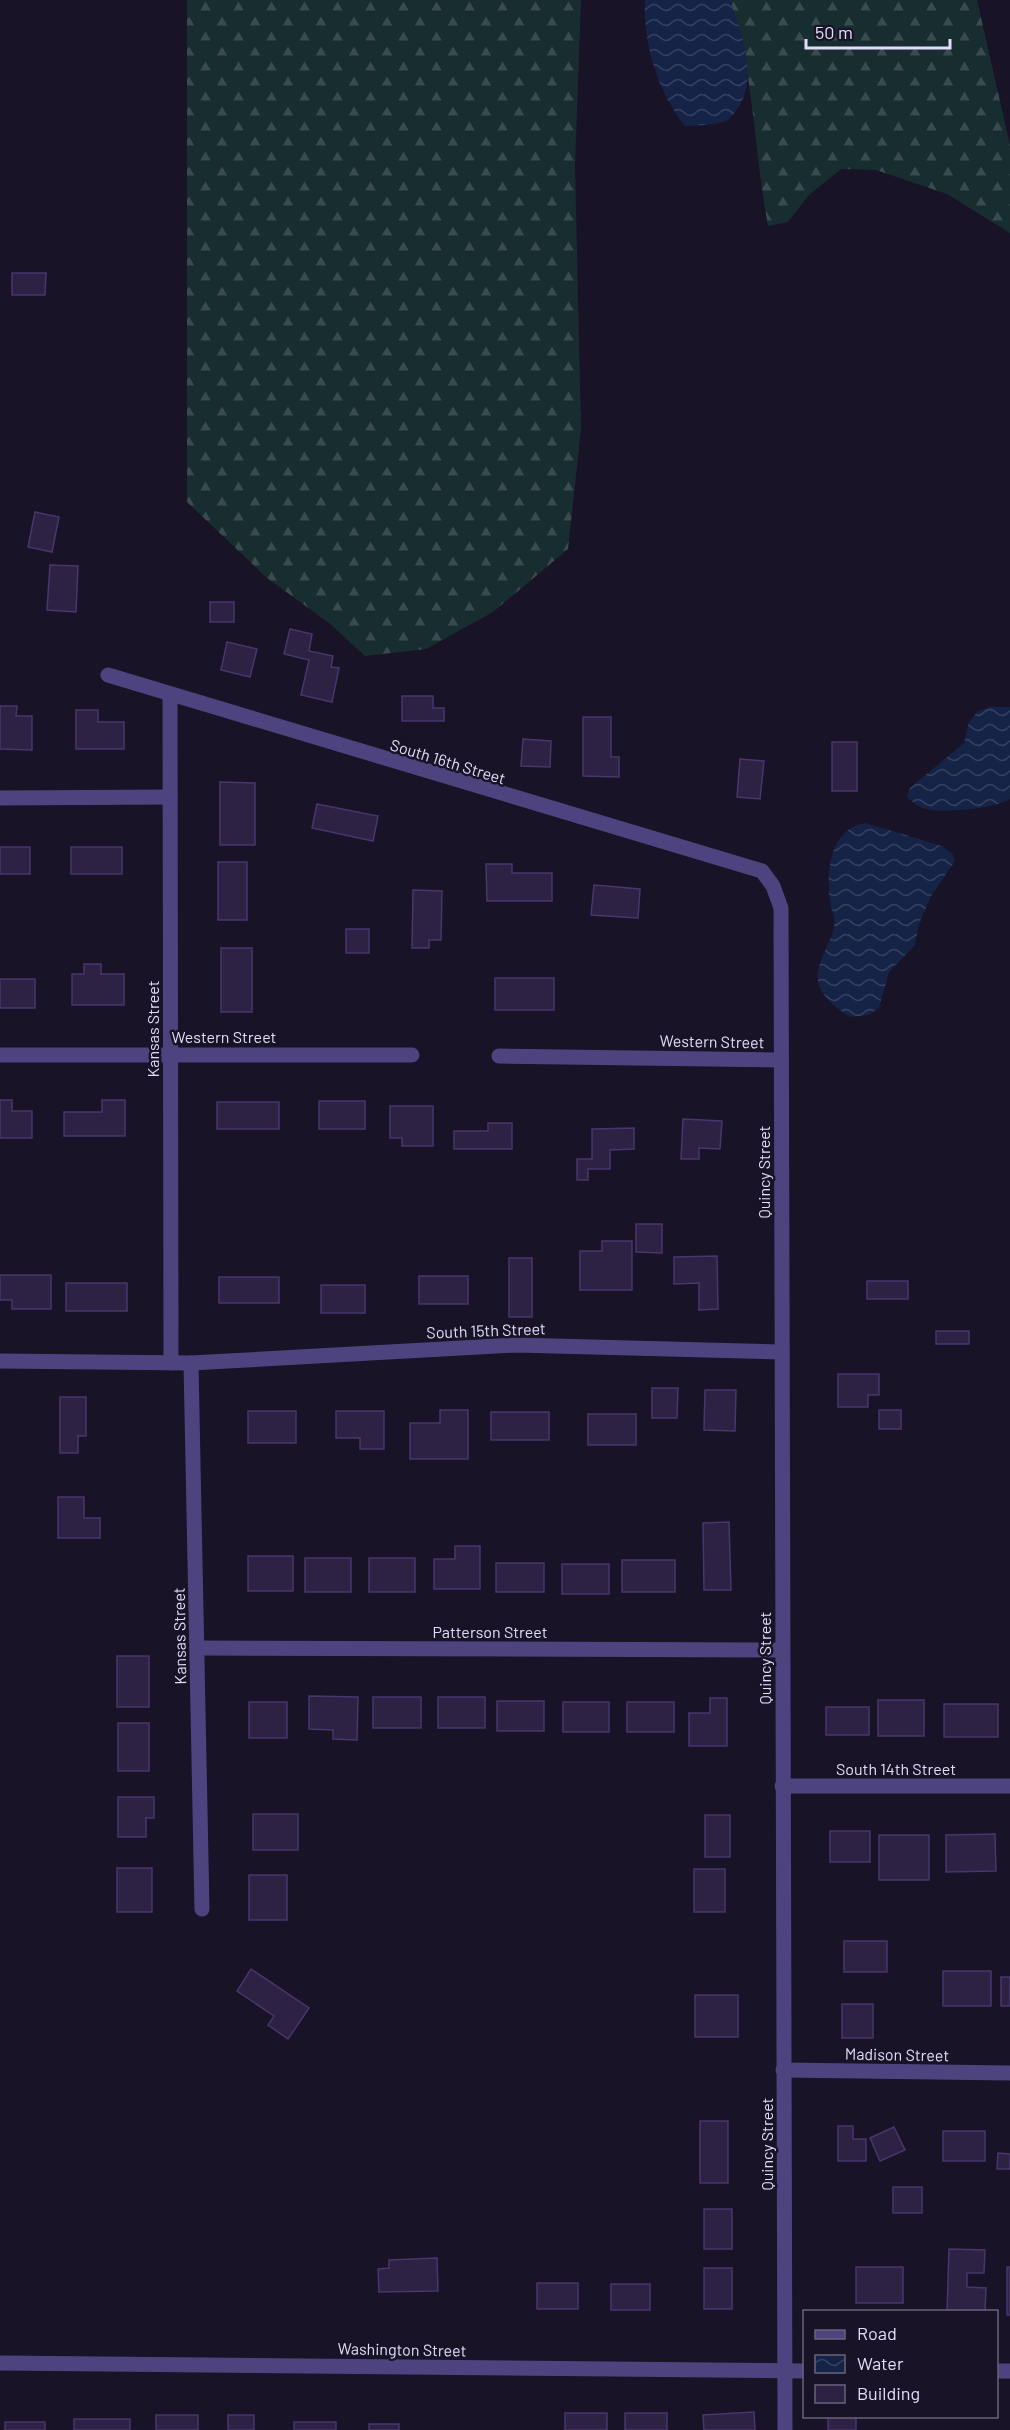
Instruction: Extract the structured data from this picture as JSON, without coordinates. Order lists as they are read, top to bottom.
{
  "streets": {
    "street": [
      "South 16th Street",
      "Kansas Street",
      "Western Street",
      "Quincy Street",
      "South 15th Street",
      "Patterson Street",
      "South 14th Street",
      "Madison Street",
      "Washington Street"
    ]
  },
  "crossings": [
    ["South 16th Street", "Kansas Street"],
    ["South 16th Street", "Quincy Street"],
    ["Kansas Street", "Western Street"],
    ["Kansas Street", "South 15th Street"],
    ["Kansas Street", "Patterson Street"],
    ["Western Street", "Quincy Street"],
    ["Quincy Street", "South 15th Street"],
    ["Quincy Street", "Patterson Street"],
    ["Quincy Street", "South 14th Street"],
    ["Quincy Street", "Madison Street"],
    ["Quincy Street", "Washington Street"]
  ],
  "legend": ["Road", "Water", "Building"],
  "scale_bar": "50 m"
}
